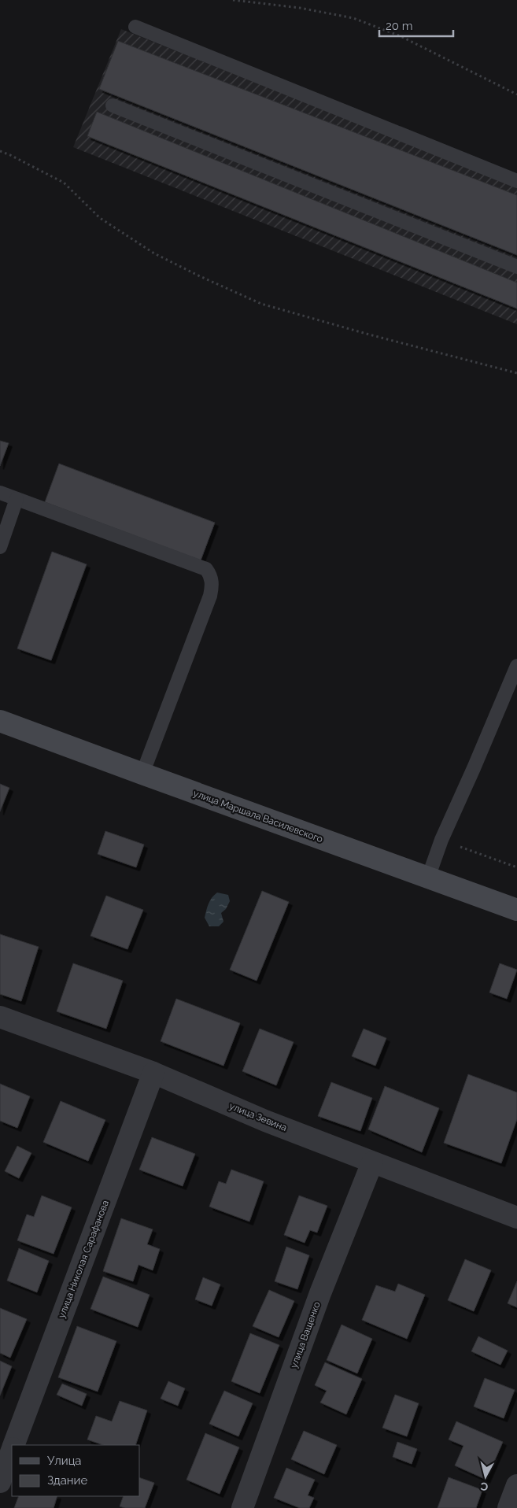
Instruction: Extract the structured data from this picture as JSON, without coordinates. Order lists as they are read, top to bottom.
{
  "streets": {
    "main road": ["улица Маршала Василевского"],
    "street": ["улица Зевина", "улица Николая Сарафанова", "улица Ващенко"]
  },
  "crossings": [
    ["улица Зевина", "улица Николая Сарафанова"],
    ["улица Зевина", "улица Ващенко"]
  ],
  "legend": ["Улица", "Здание"],
  "scale_bar": "20 m",
  "north": "bottom"
}
